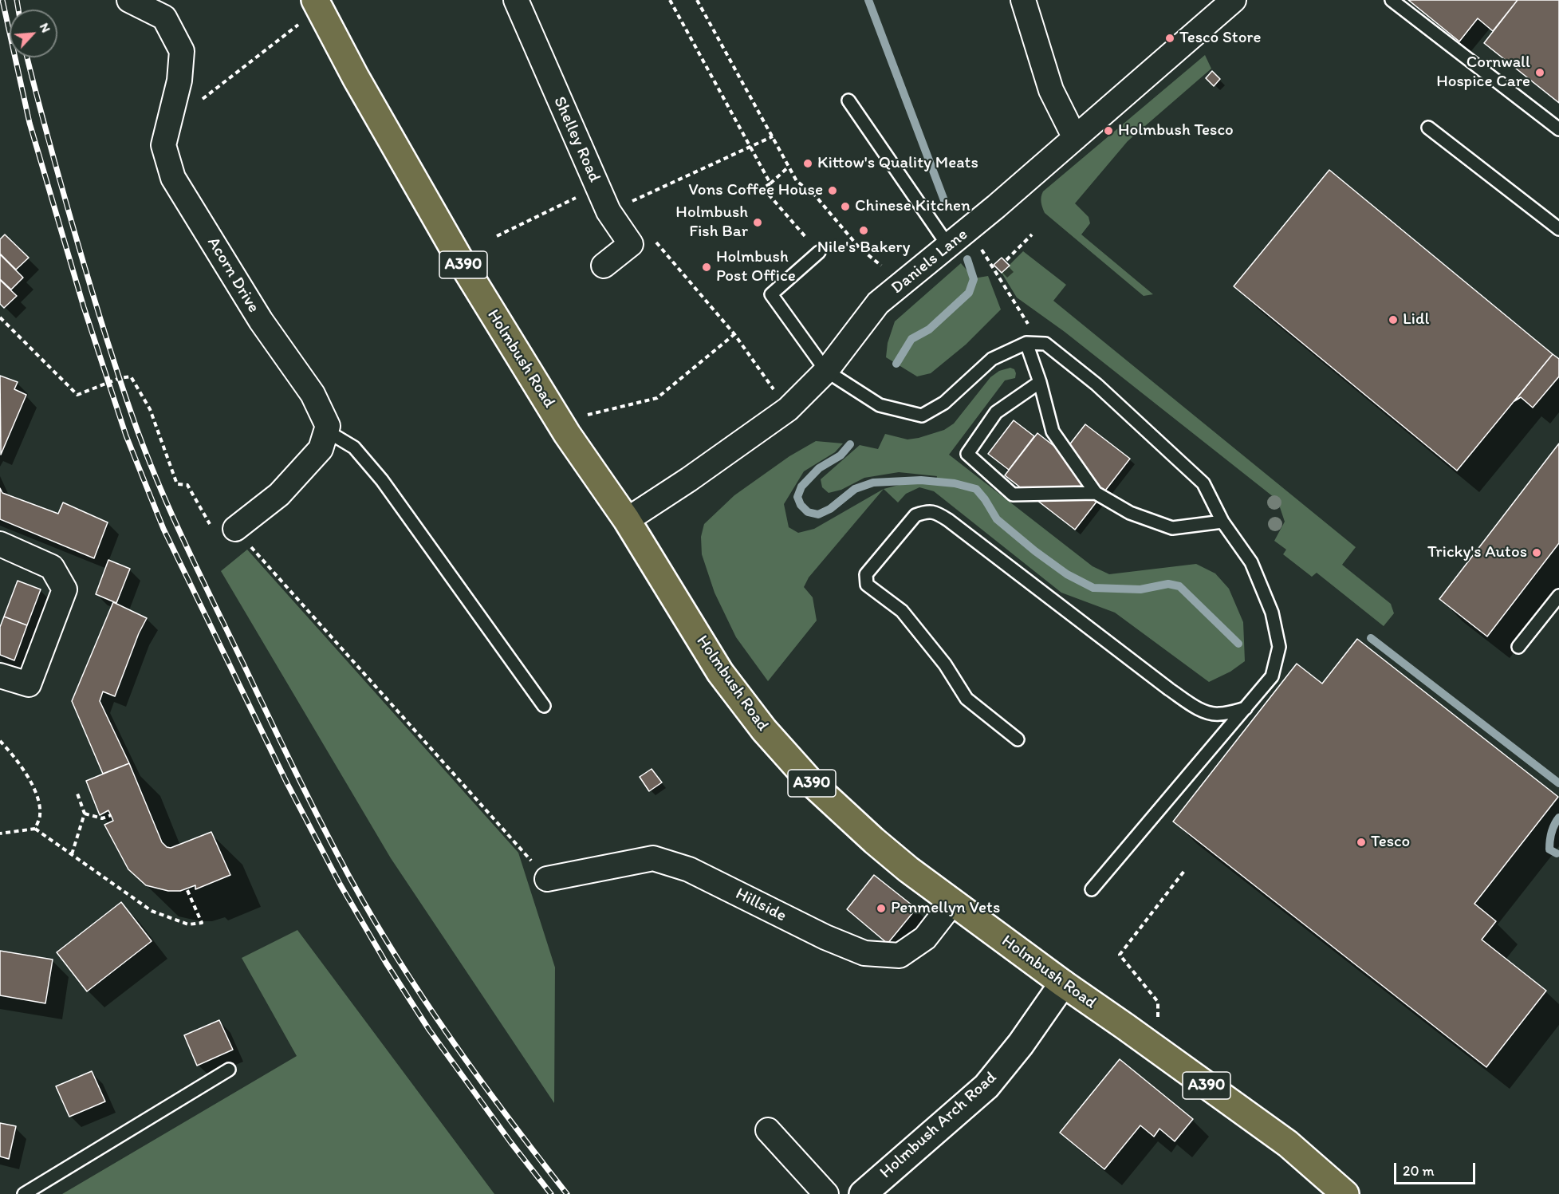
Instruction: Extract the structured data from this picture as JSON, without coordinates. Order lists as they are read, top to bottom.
{
  "streets": {
    "highway": ["A390", "Holmbush Road"],
    "street": [
      "Shelley Road",
      "Daniels Lane",
      "Acorn Drive",
      "Hillside",
      "Holmbush Arch Road"
    ]
  },
  "crossings": [
    ["Daniels Lane", "Holmbush Road"],
    ["Holmbush Road", "Hillside"],
    ["Holmbush Road", "Holmbush Arch Road"]
  ],
  "places": [
    "Tesco Store",
    "Cornwall Hospice Care",
    "Holmbush Tesco",
    "Kittow's Quality Meats",
    "Vons Coffee House",
    "Chinese Kitchen",
    "Holmbush Fish Bar",
    "Nile's Bakery",
    "Holmbush Post Office",
    "Lidl",
    "Tricky's Autos",
    "Tesco",
    "Penmellyn Vets"
  ],
  "scale_bar": "20 m",
  "north": "top right"
}
